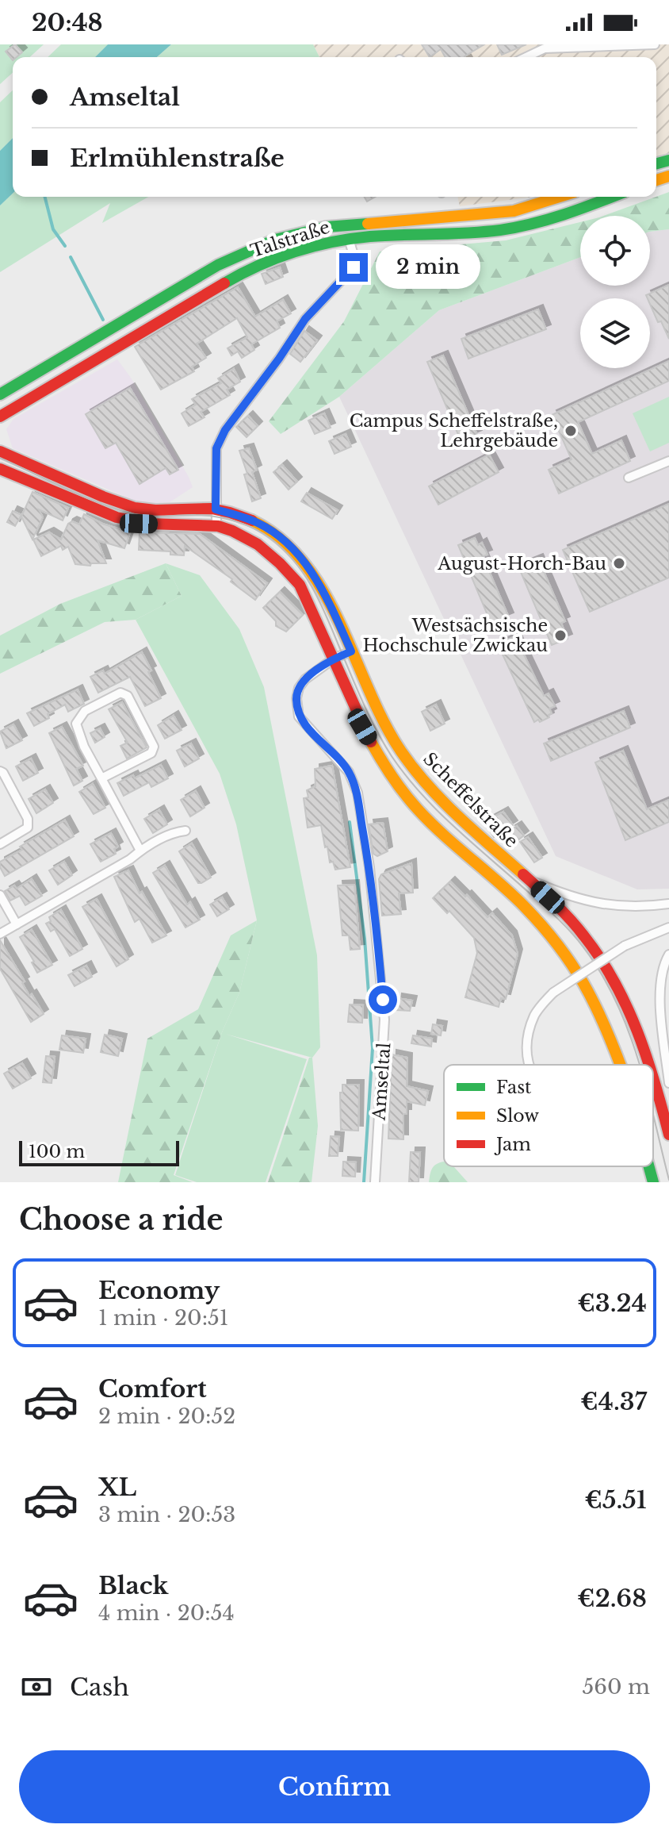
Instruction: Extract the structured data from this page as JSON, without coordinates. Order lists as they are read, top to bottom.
{
  "streets": {
    "street": ["Talstraße", "Scheffelstraße", "Amseltal"]
  },
  "crossings": [
    ["Scheffelstraße", "Amseltal"]
  ],
  "places": ["Campus Scheffelstraße, Lehrgebäude", "August-Horch-Bau", "Westsächsische Hochschule Zwickau"],
  "legend": ["Fast", "Slow", "Jam"],
  "scale_bar": "100 m",
  "page": {
    "status": "20:48",
    "banner": ["Amseltal", "Erlmühlenstraße"],
    "bubble": "2 min",
    "scale": "100 m",
    "heading": "Choose a ride",
    "list": [
      {
        "name": "Economy",
        "note": "1 min · 20:51",
        "value": "€3.24"
      },
      {
        "name": "Comfort",
        "note": "2 min · 20:52",
        "value": "€4.37"
      },
      {
        "name": "XL",
        "note": "3 min · 20:53",
        "value": "€5.51"
      },
      {
        "name": "Black",
        "note": "4 min · 20:54",
        "value": "€2.68"
      }
    ],
    "pay": ["Cash", "560 m"],
    "buttons": "Confirm"
  }
}
